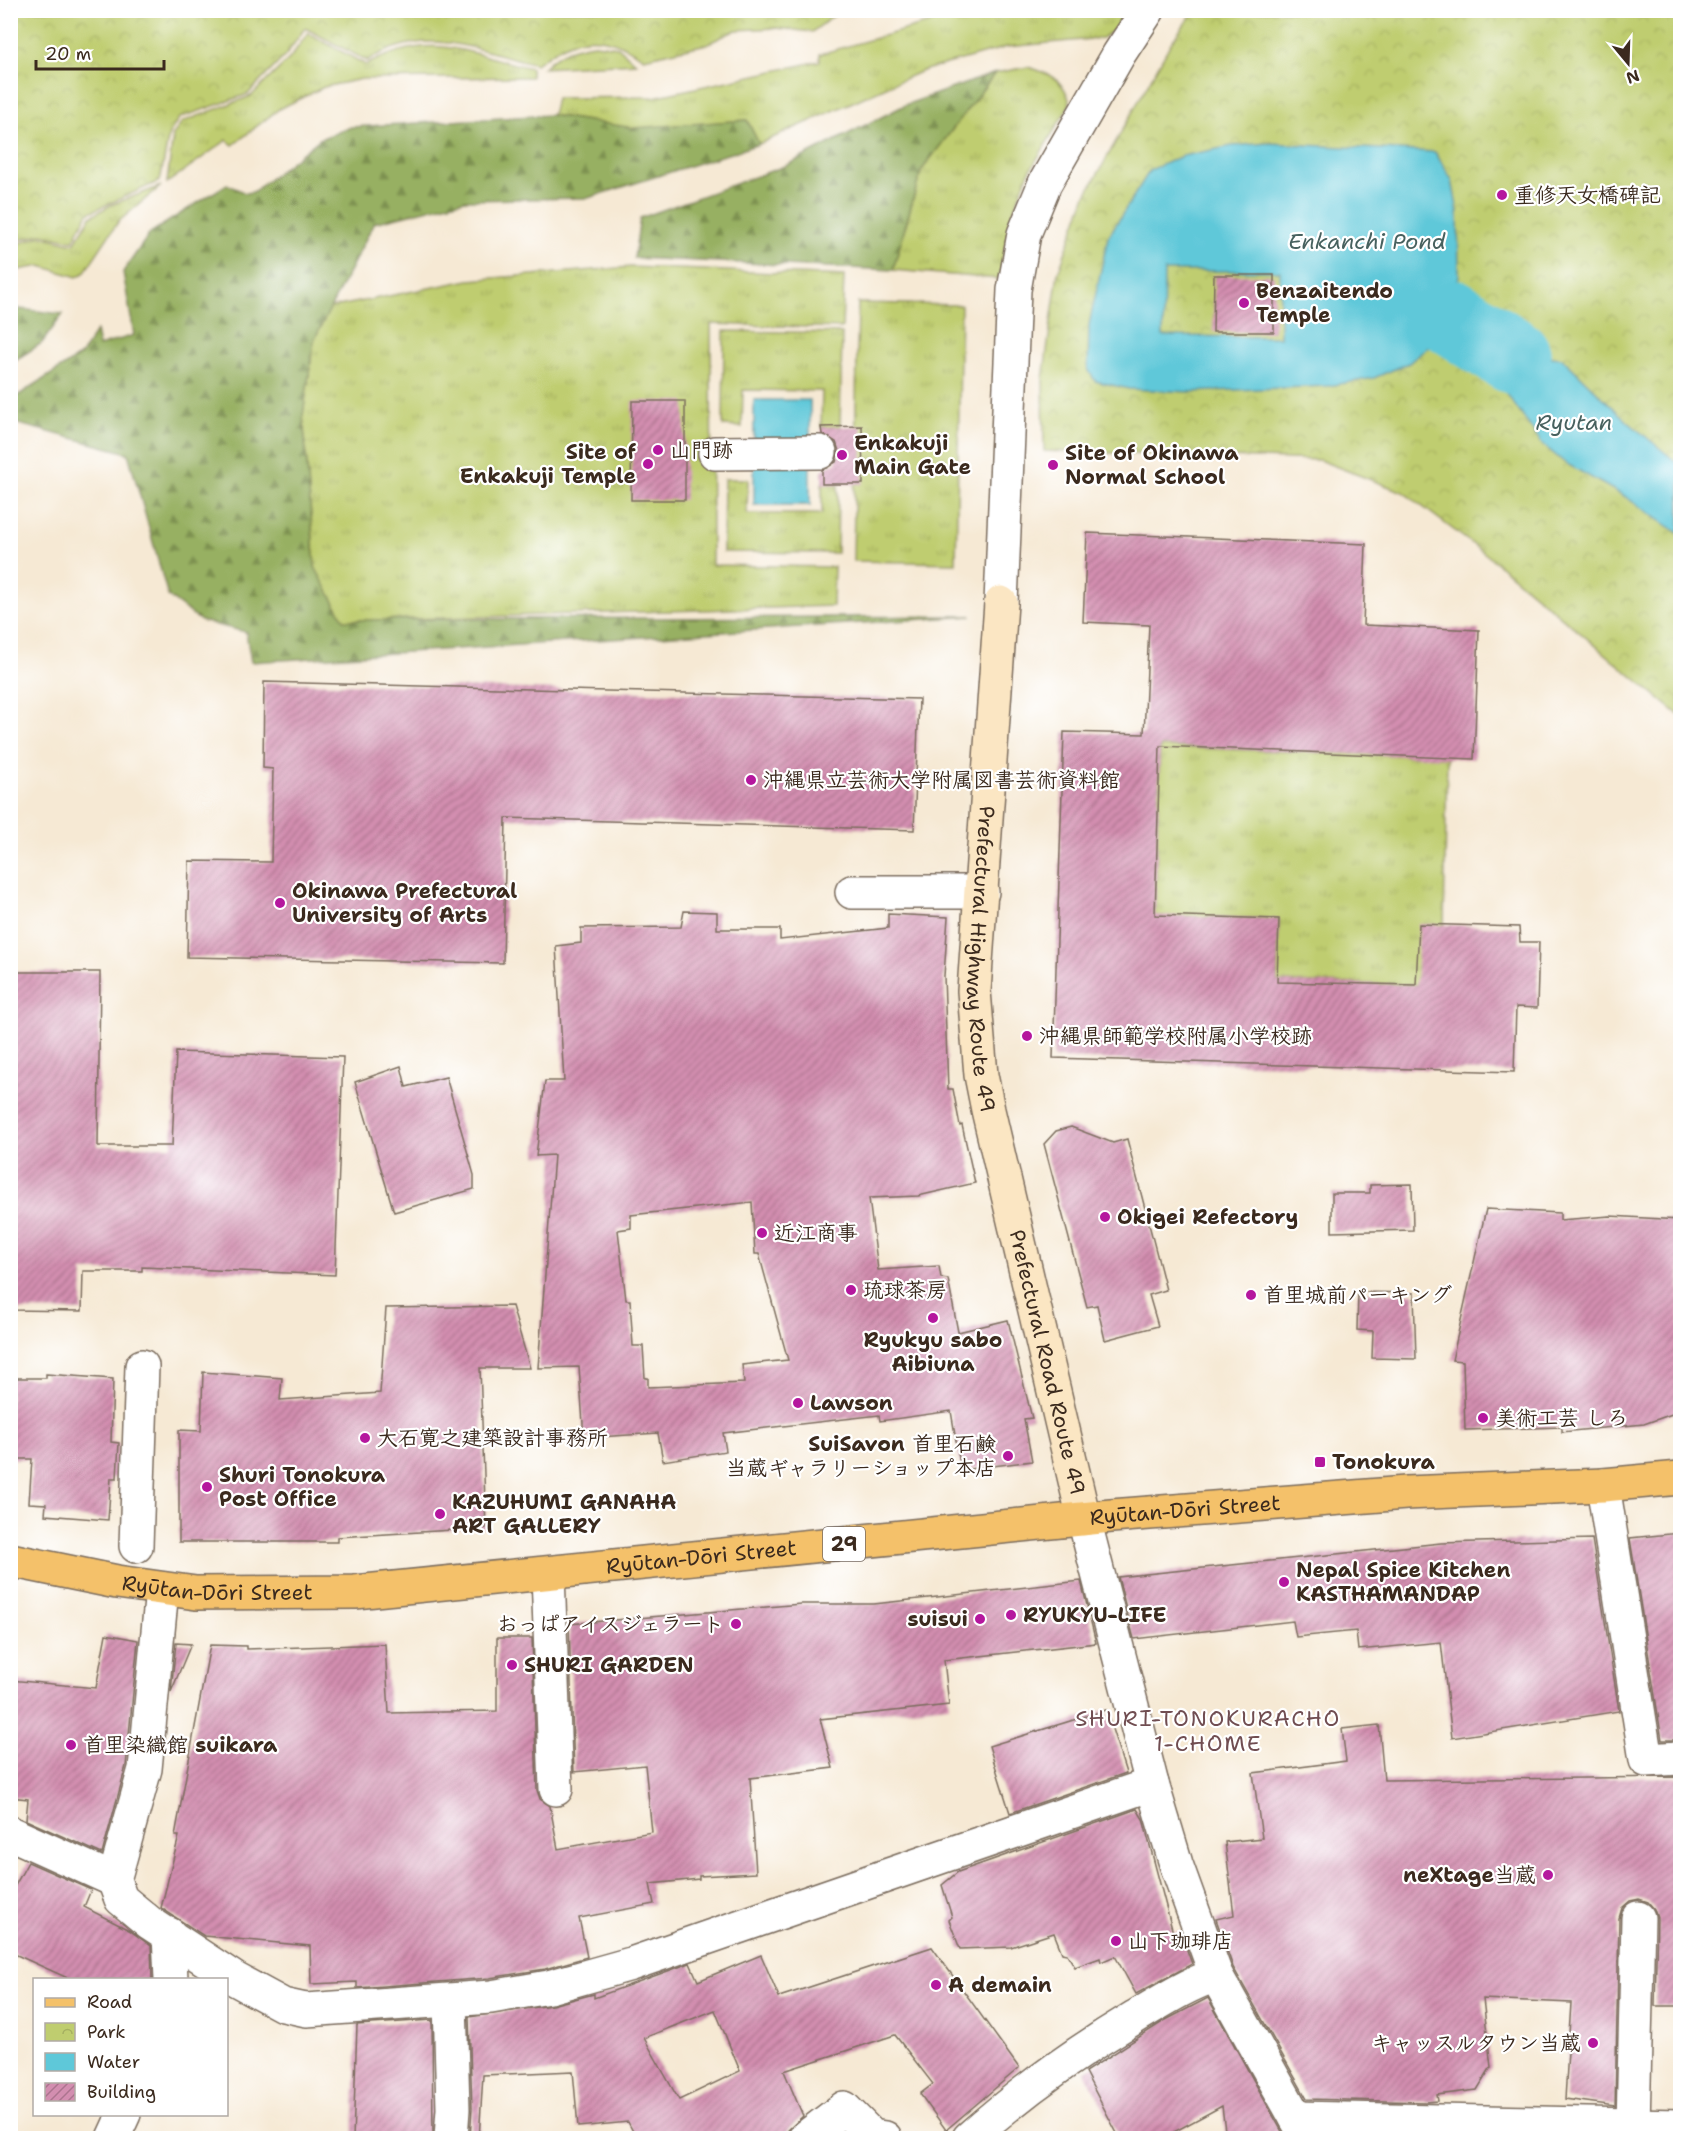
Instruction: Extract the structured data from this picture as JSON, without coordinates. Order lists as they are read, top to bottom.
{
  "streets": {
    "main road": [
      "Prefectural Highway Route 49",
      "Prefectural Road Route 49",
      "Ryūtan-Dōri Street",
      "29"
    ]
  },
  "crossings": [
    ["Prefectural Highway Route 49", "Prefectural Road Route 49"],
    ["Prefectural Road Route 49", "Ryūtan-Dōri Street"]
  ],
  "districts": ["SHURI-TONOKURACHO 1-CHOME"],
  "water": ["Enkanchi Pond", "Ryutan"],
  "places": {
    "other": [
      "重修天女橋碑記",
      "Benzaitendo Temple",
      "山門跡",
      "Enkakuji Main Gate",
      "Site of Enkakuji Temple",
      "Site of Okinawa Normal School",
      "沖縄県立芸術大学附属図書芸術資料館",
      "Okinawa Prefectural University of Arts",
      "沖縄県師範学校附属小学校跡",
      "Okigei Refectory",
      "近江商事",
      "琉球茶房",
      "首里城前パーキング",
      "Ryukyu sabo Aibiuna",
      "Lawson",
      "美術工芸 しろ",
      "大石寛之建築設計事務所",
      "SuiSavon 首里石鹸 当蔵ギャラリーショップ本店",
      "Shuri Tonokura Post Office",
      "KAZUHUMI GANAHA ART GALLERY",
      "Nepal Spice Kitchen KASTHAMANDAP",
      "RYUKYU-LIFE",
      "suisui",
      "おっぱアイスジェラート",
      "SHURI GARDEN",
      "首里染織館 suikara",
      "neXtage当蔵",
      "山下珈琲店",
      "A demain",
      "キャッスルタウン当蔵"
    ],
    "transit": ["Tonokura"]
  },
  "legend": [
    "Road",
    "Park",
    "Water",
    "Building"
  ],
  "scale_bar": "20 m",
  "north": "bottom"
}
